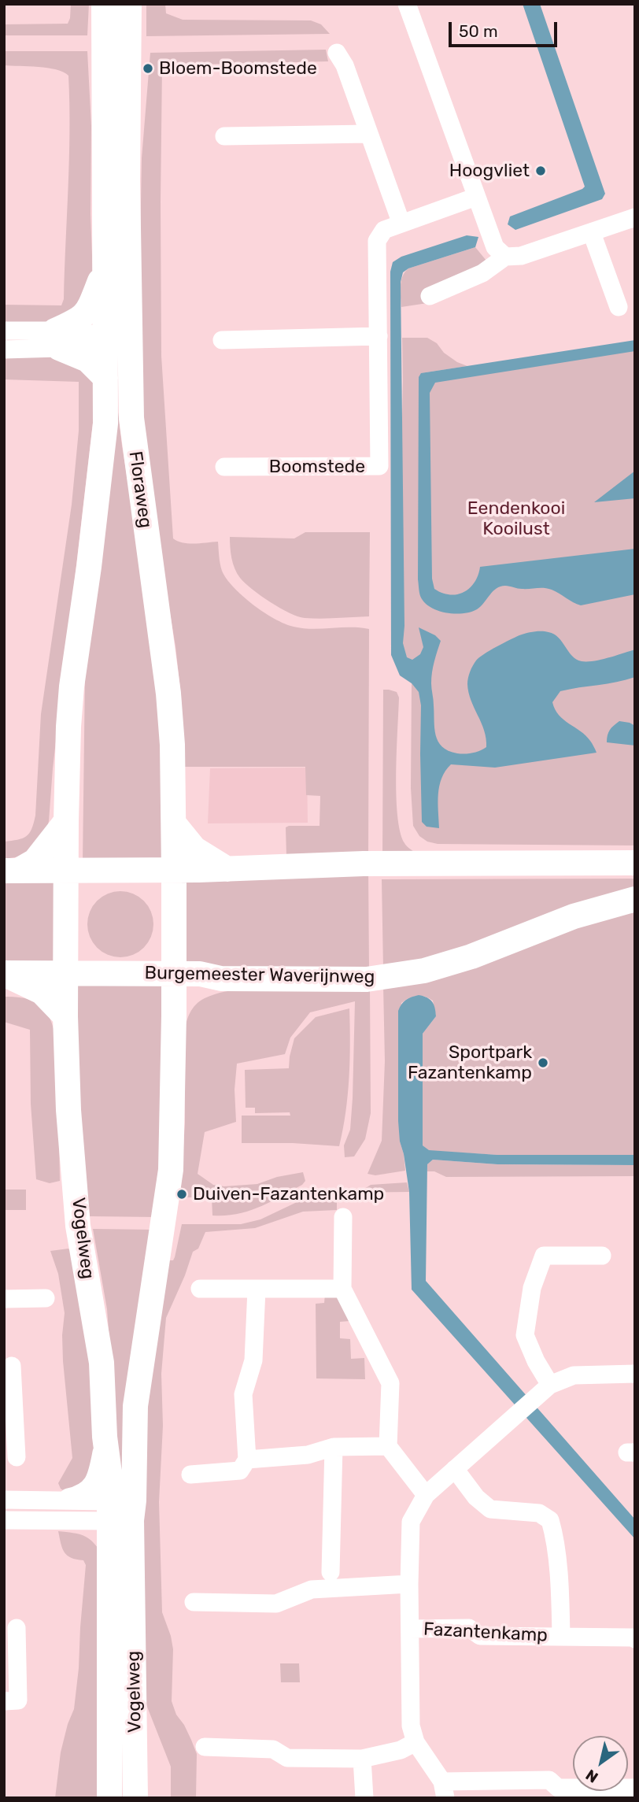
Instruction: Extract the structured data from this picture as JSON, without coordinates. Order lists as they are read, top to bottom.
{
  "streets": {
    "main road": ["Floraweg", "Burgemeester Waverijnweg", "Vogelweg"],
    "street": ["Boomstede", "Fazantenkamp"]
  },
  "crossings": [
    ["Floraweg", "Burgemeester Waverijnweg"],
    ["Floraweg", "Vogelweg"],
    ["Burgemeester Waverijnweg", "Vogelweg"]
  ],
  "parks": ["Eendenkooi Kooilust"],
  "places": [
    "Bloem-Boomstede",
    "Hoogvliet",
    "Sportpark Fazantenkamp",
    "Duiven-Fazantenkamp"
  ],
  "scale_bar": "50 m",
  "north": "bottom left"
}
